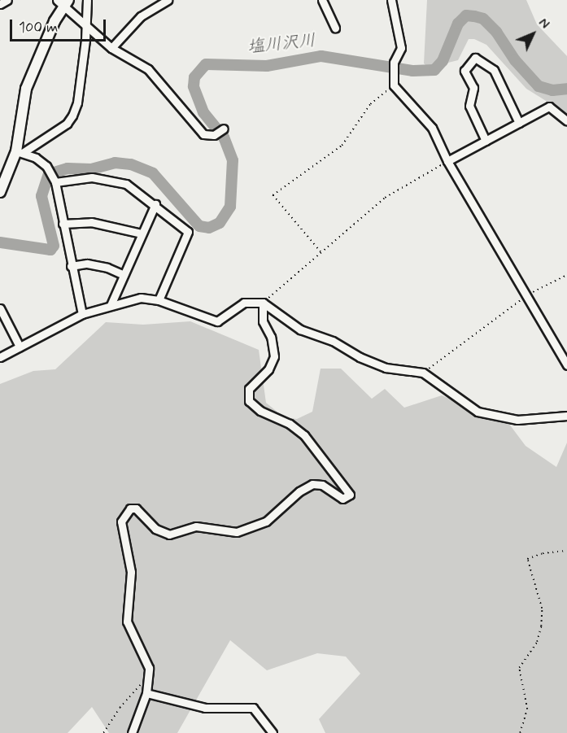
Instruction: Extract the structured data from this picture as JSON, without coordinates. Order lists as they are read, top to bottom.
{
  "water": ["塩川沢川"],
  "scale_bar": "100 m",
  "north": "top right"
}
